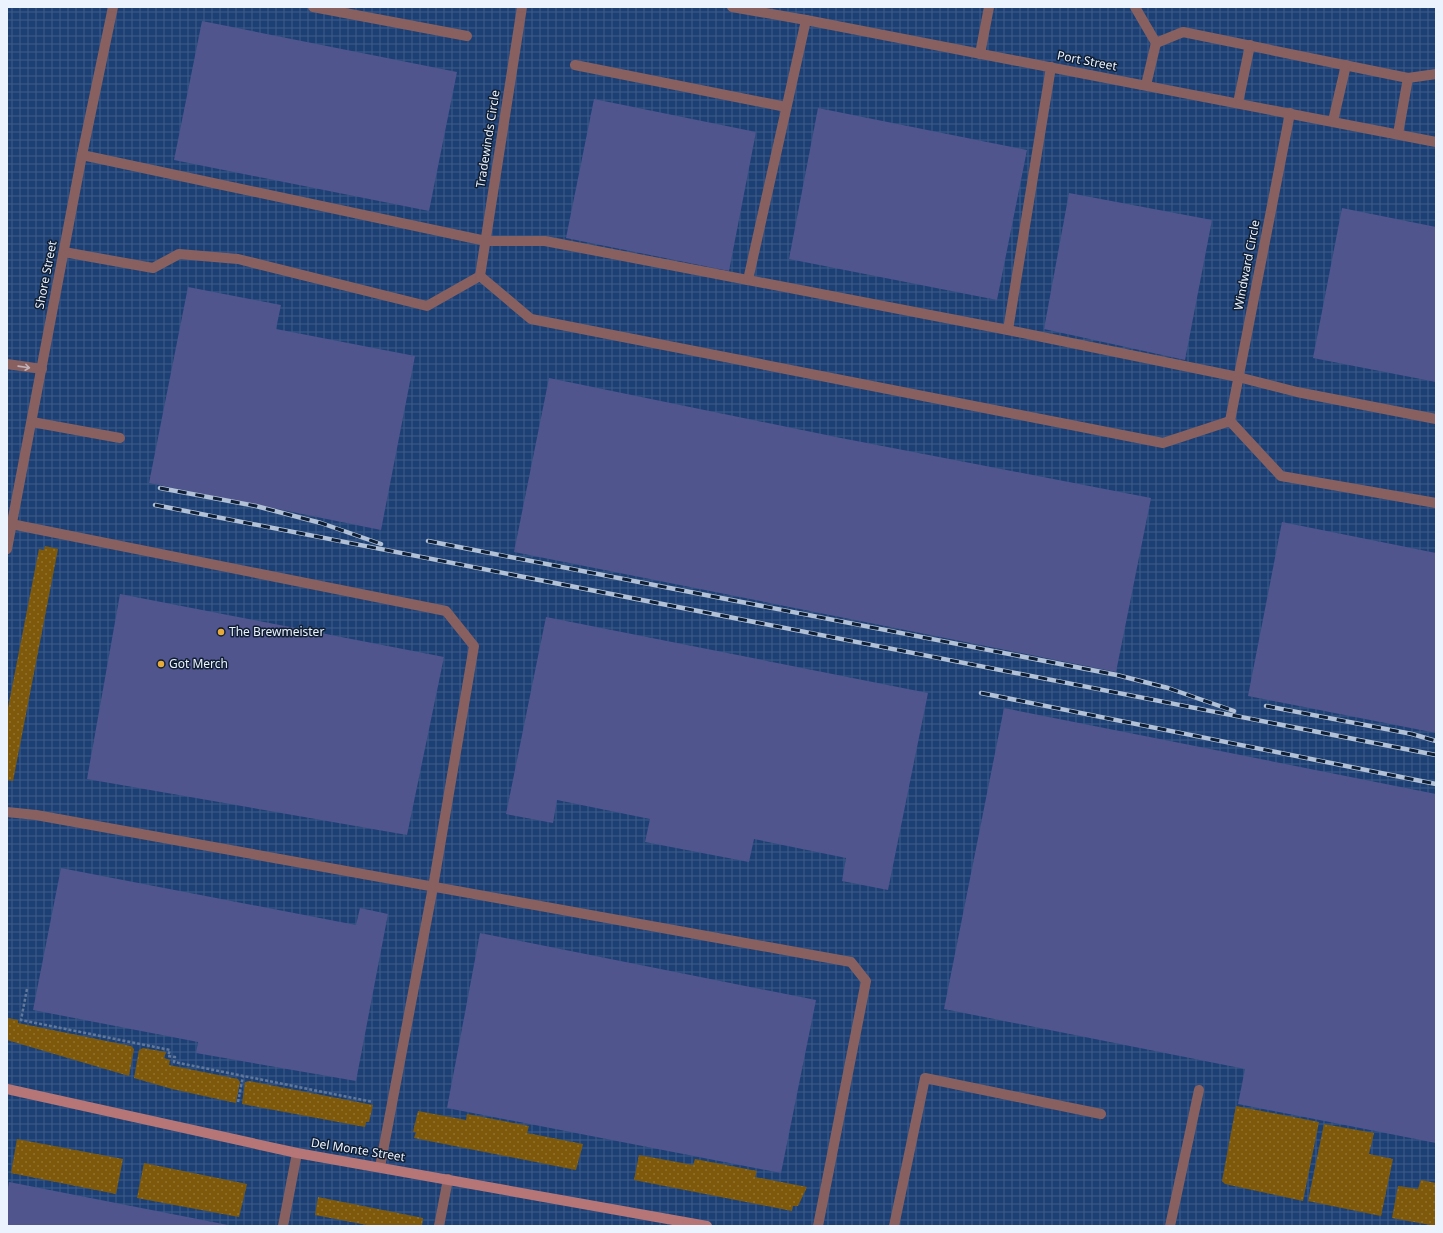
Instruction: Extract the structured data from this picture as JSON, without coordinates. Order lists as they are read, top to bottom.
{
  "streets": {
    "street": [
      "Port Street",
      "Tradewinds Circle",
      "Windward Circle",
      "Shore Street",
      "Del Monte Street"
    ]
  },
  "crossings": [
    ["Port Street", "Windward Circle"]
  ],
  "places": ["The Brewmeister", "Got Merch"]
}
